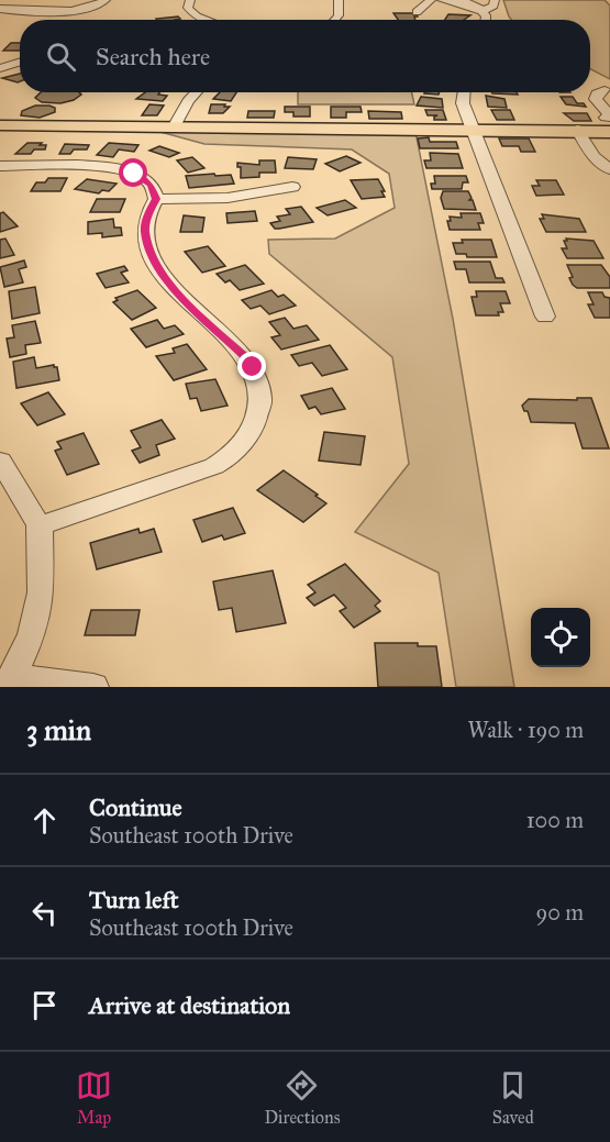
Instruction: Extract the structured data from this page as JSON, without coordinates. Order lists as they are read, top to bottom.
{
  "page": {
    "search": "Search here",
    "heading": ["3 min", "Walk · 190 m"],
    "list": [
      ["Continue", "Southeast 100th Drive", "100 m"],
      ["Turn left", "Southeast 100th Drive", "90 m"],
      "Arrive at destination"
    ],
    "nav": ["Map", "Directions", "Saved"]
  }
}
